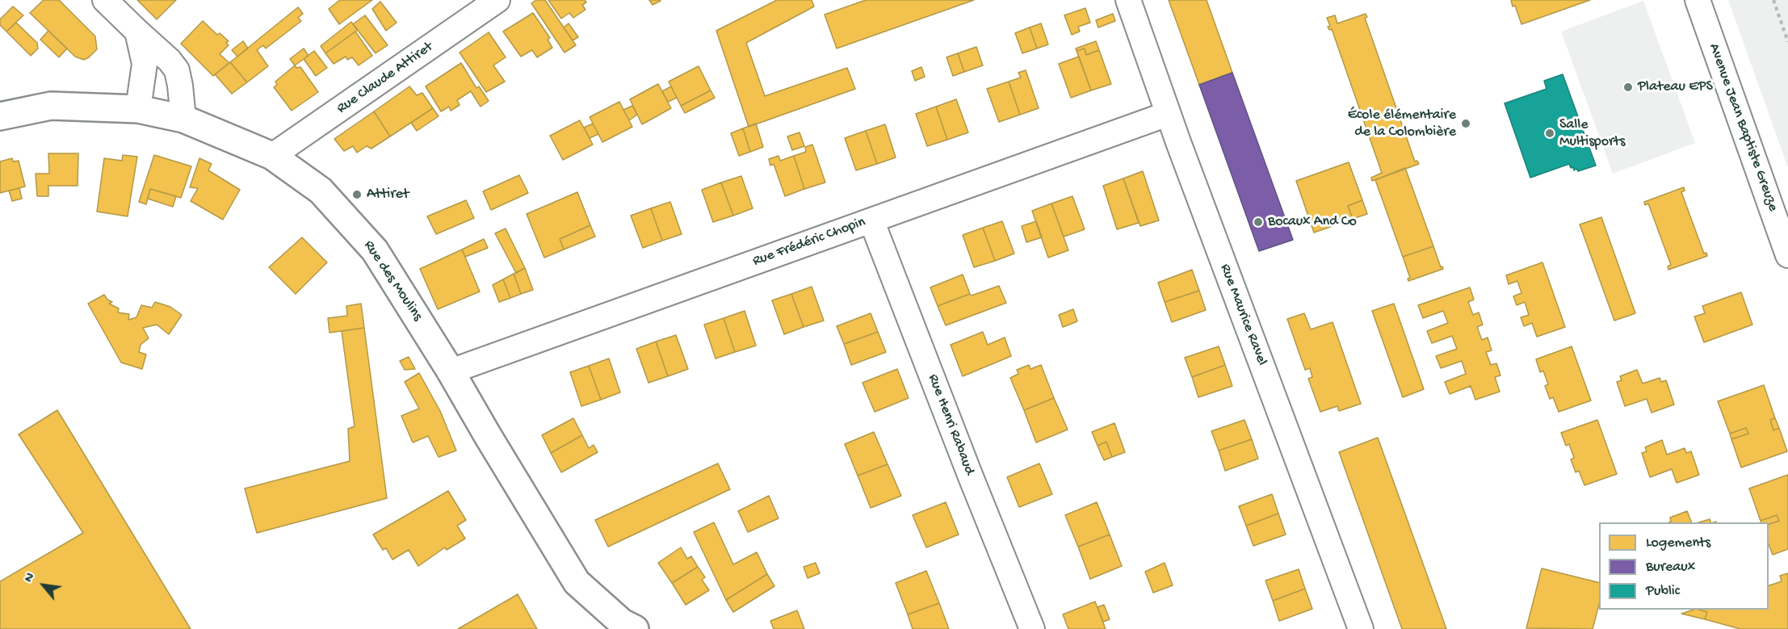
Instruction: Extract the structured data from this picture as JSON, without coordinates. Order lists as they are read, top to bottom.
{
  "streets": {
    "street": [
      "Rue Claude Attiret",
      "Avenue Jean Baptiste Greuze",
      "Rue Frédéric Chopin",
      "Rue des Moulins",
      "Rue Maurice Ravel",
      "Rue Henri Rabaud"
    ]
  },
  "crossings": [
    ["Rue Claude Attiret", "Rue des Moulins"],
    ["Rue Frédéric Chopin", "Rue des Moulins"],
    ["Rue Frédéric Chopin", "Rue Maurice Ravel"],
    ["Rue Frédéric Chopin", "Rue Henri Rabaud"]
  ],
  "places": [
    "Plateau EPS",
    "École élémentaire de la Colombière",
    "Salle Multisports",
    "Attiret",
    "Bocaux And Co"
  ],
  "legend": ["Logements", "Bureaux", "Public"],
  "north": "top left"
}
